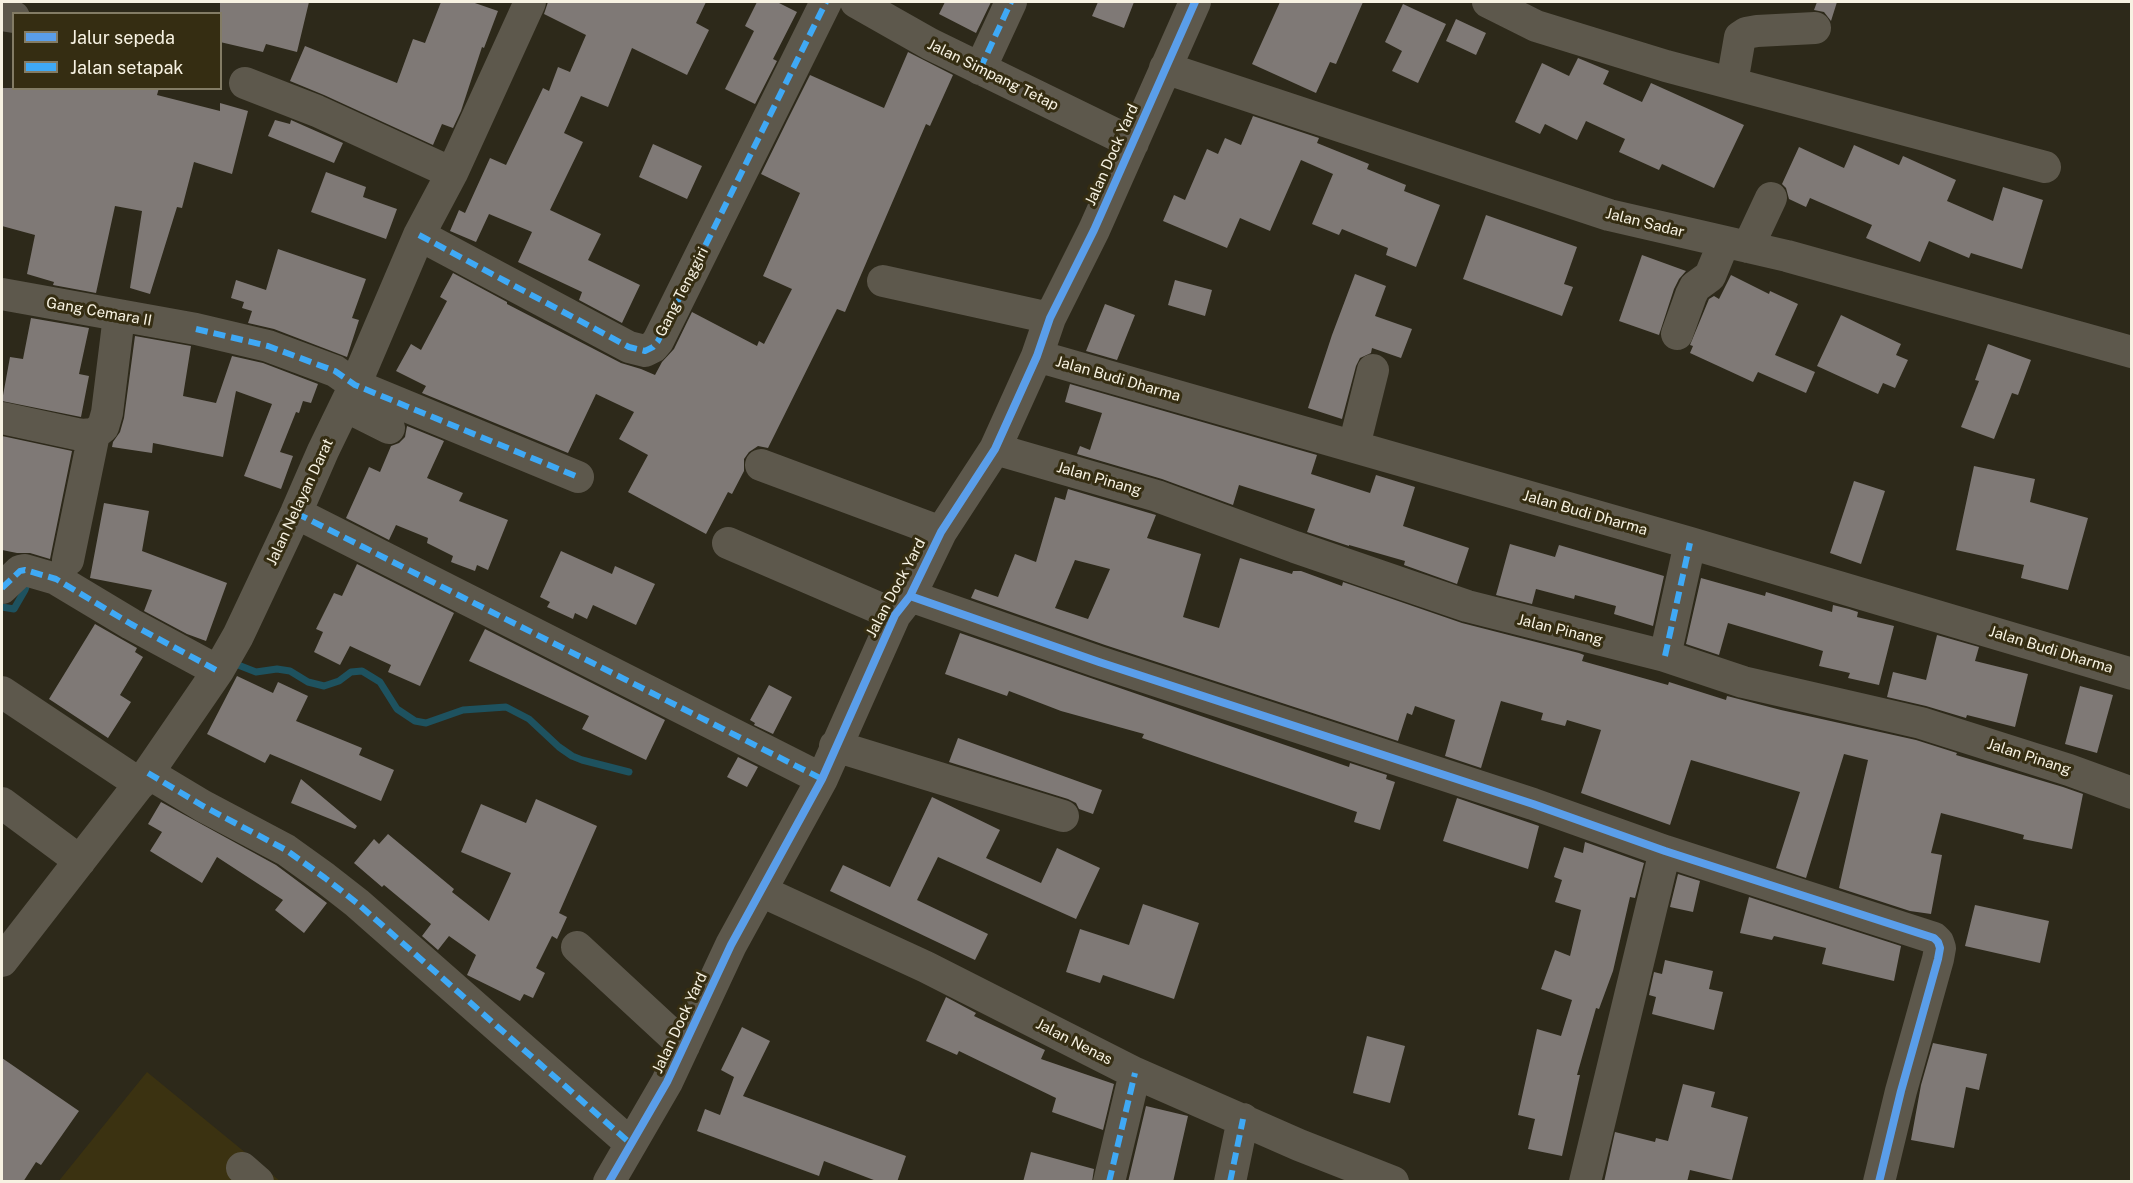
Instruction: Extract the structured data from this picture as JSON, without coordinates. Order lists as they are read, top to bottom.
{
  "streets": {
    "street": [
      "Jalan Simpang Tetap",
      "Jalan Dock Yard",
      "Jalan Sadar",
      "Gang Tenggiri",
      "Gang Cemara II",
      "Jalan Budi Dharma",
      "Jalan Pinang",
      "Jalan Nelayan Darat",
      "Jalan Nenas"
    ]
  },
  "crossings": [
    ["Jalan Simpang Tetap", "Jalan Dock Yard"],
    ["Jalan Dock Yard", "Jalan Sadar"],
    ["Jalan Dock Yard", "Jalan Budi Dharma"],
    ["Jalan Dock Yard", "Jalan Pinang"],
    ["Jalan Dock Yard", "Jalan Nenas"],
    ["Gang Tenggiri", "Jalan Nelayan Darat"],
    ["Gang Cemara II", "Jalan Nelayan Darat"]
  ],
  "legend": ["Jalur sepeda", "Jalan setapak"]
}
